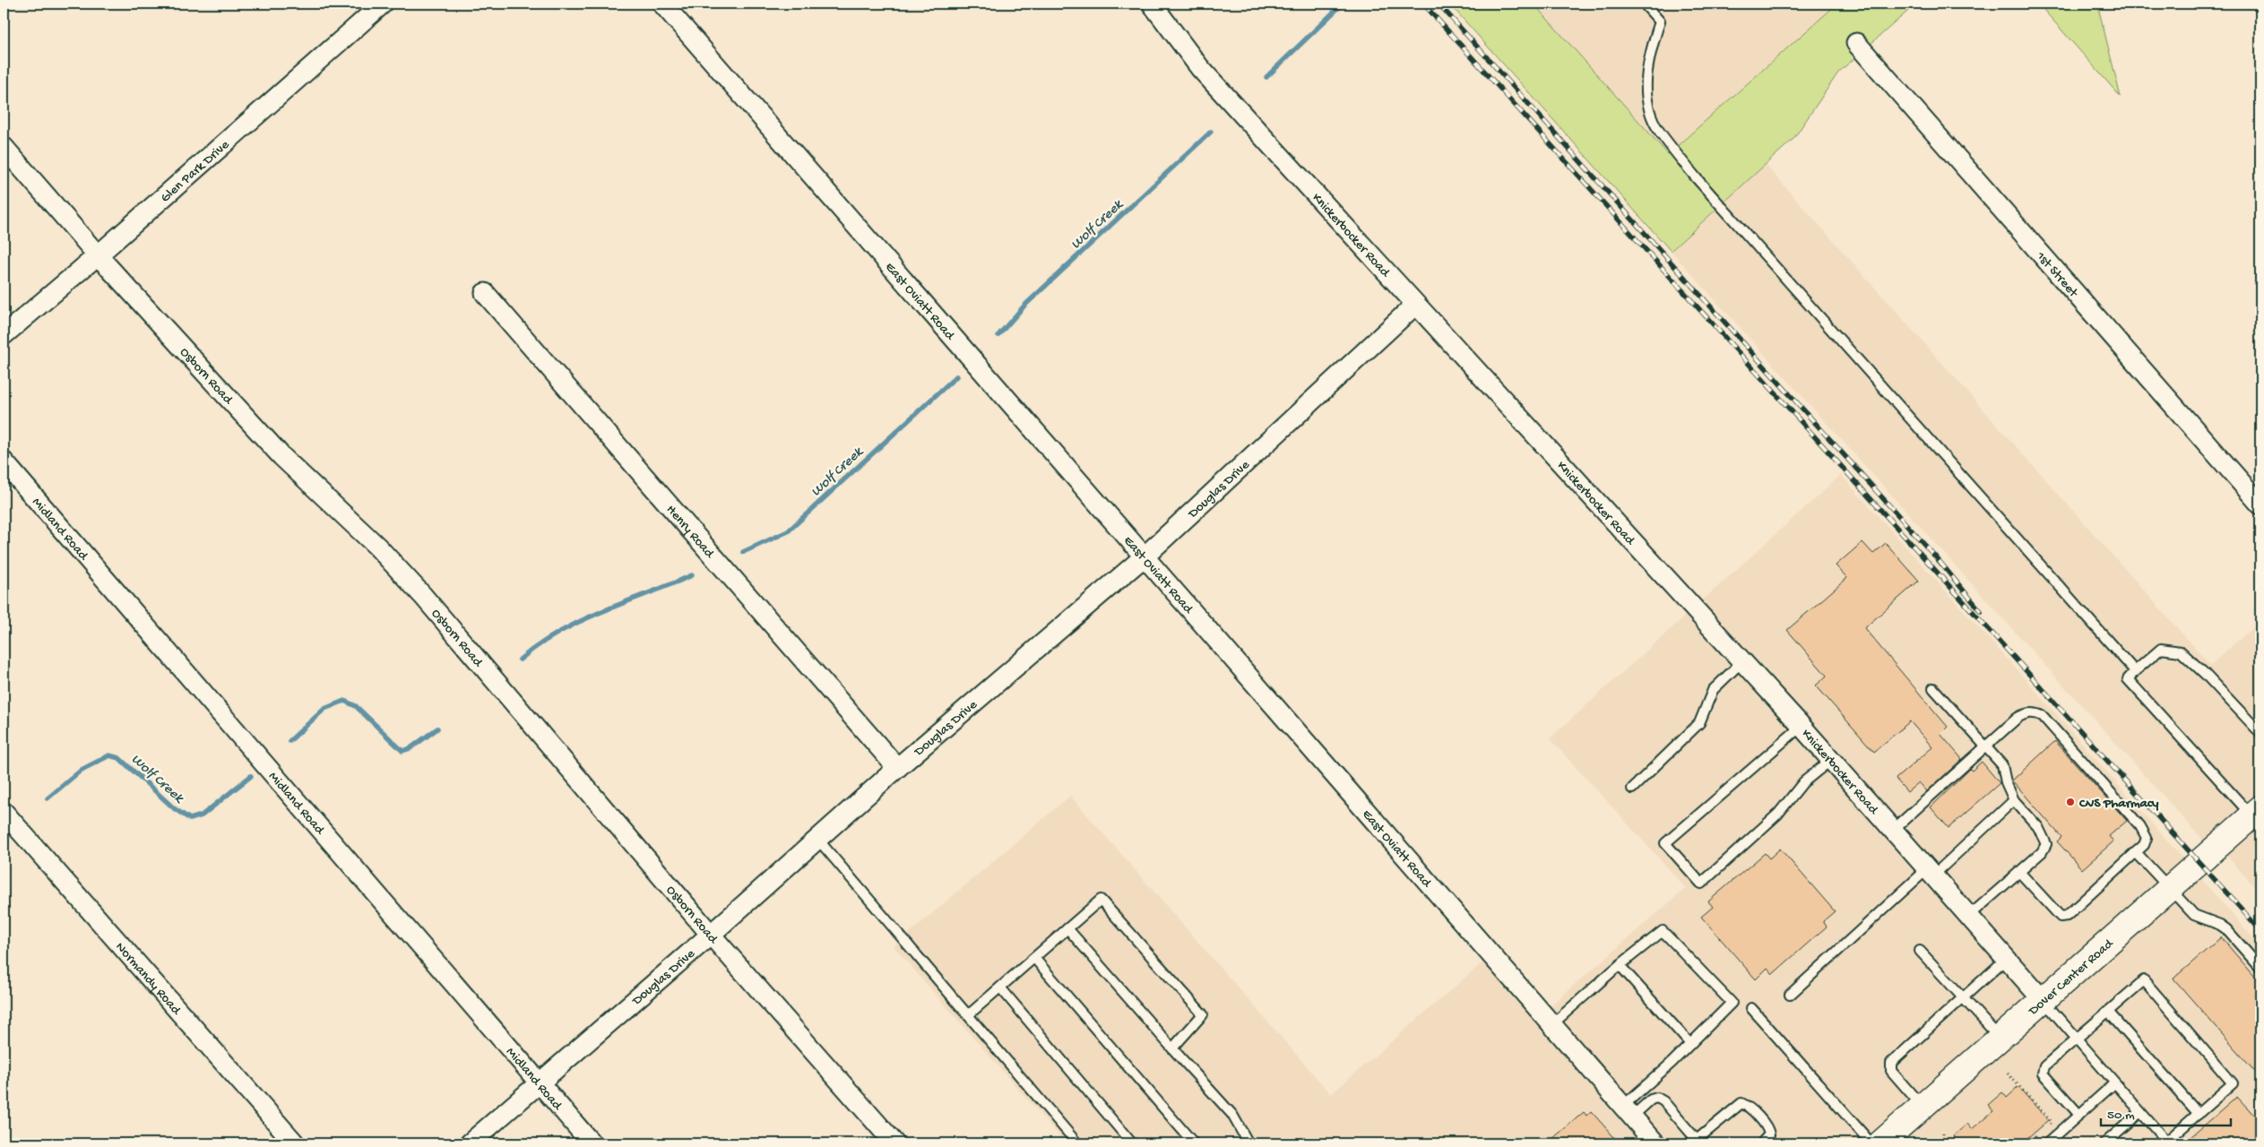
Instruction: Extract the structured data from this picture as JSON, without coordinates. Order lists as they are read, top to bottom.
{
  "streets": {
    "street": [
      "Glen Park Drive",
      "Knickerbocker Road",
      "1st Street",
      "East Oviatt Road",
      "Osborn Road",
      "Douglas Drive",
      "Midland Road",
      "Henry Road",
      "Dover Center Road",
      "Normandy Road"
    ]
  },
  "crossings": [
    ["Glen Park Drive", "Osborn Road"],
    ["Knickerbocker Road", "Douglas Drive"],
    ["Knickerbocker Road", "Dover Center Road"],
    ["East Oviatt Road", "Douglas Drive"],
    ["Osborn Road", "Douglas Drive"],
    ["Douglas Drive", "Midland Road"],
    ["Douglas Drive", "Henry Road"]
  ],
  "water": ["Wolf Creek"],
  "places": ["CVS Pharmacy"],
  "scale_bar": "50 m"
}
